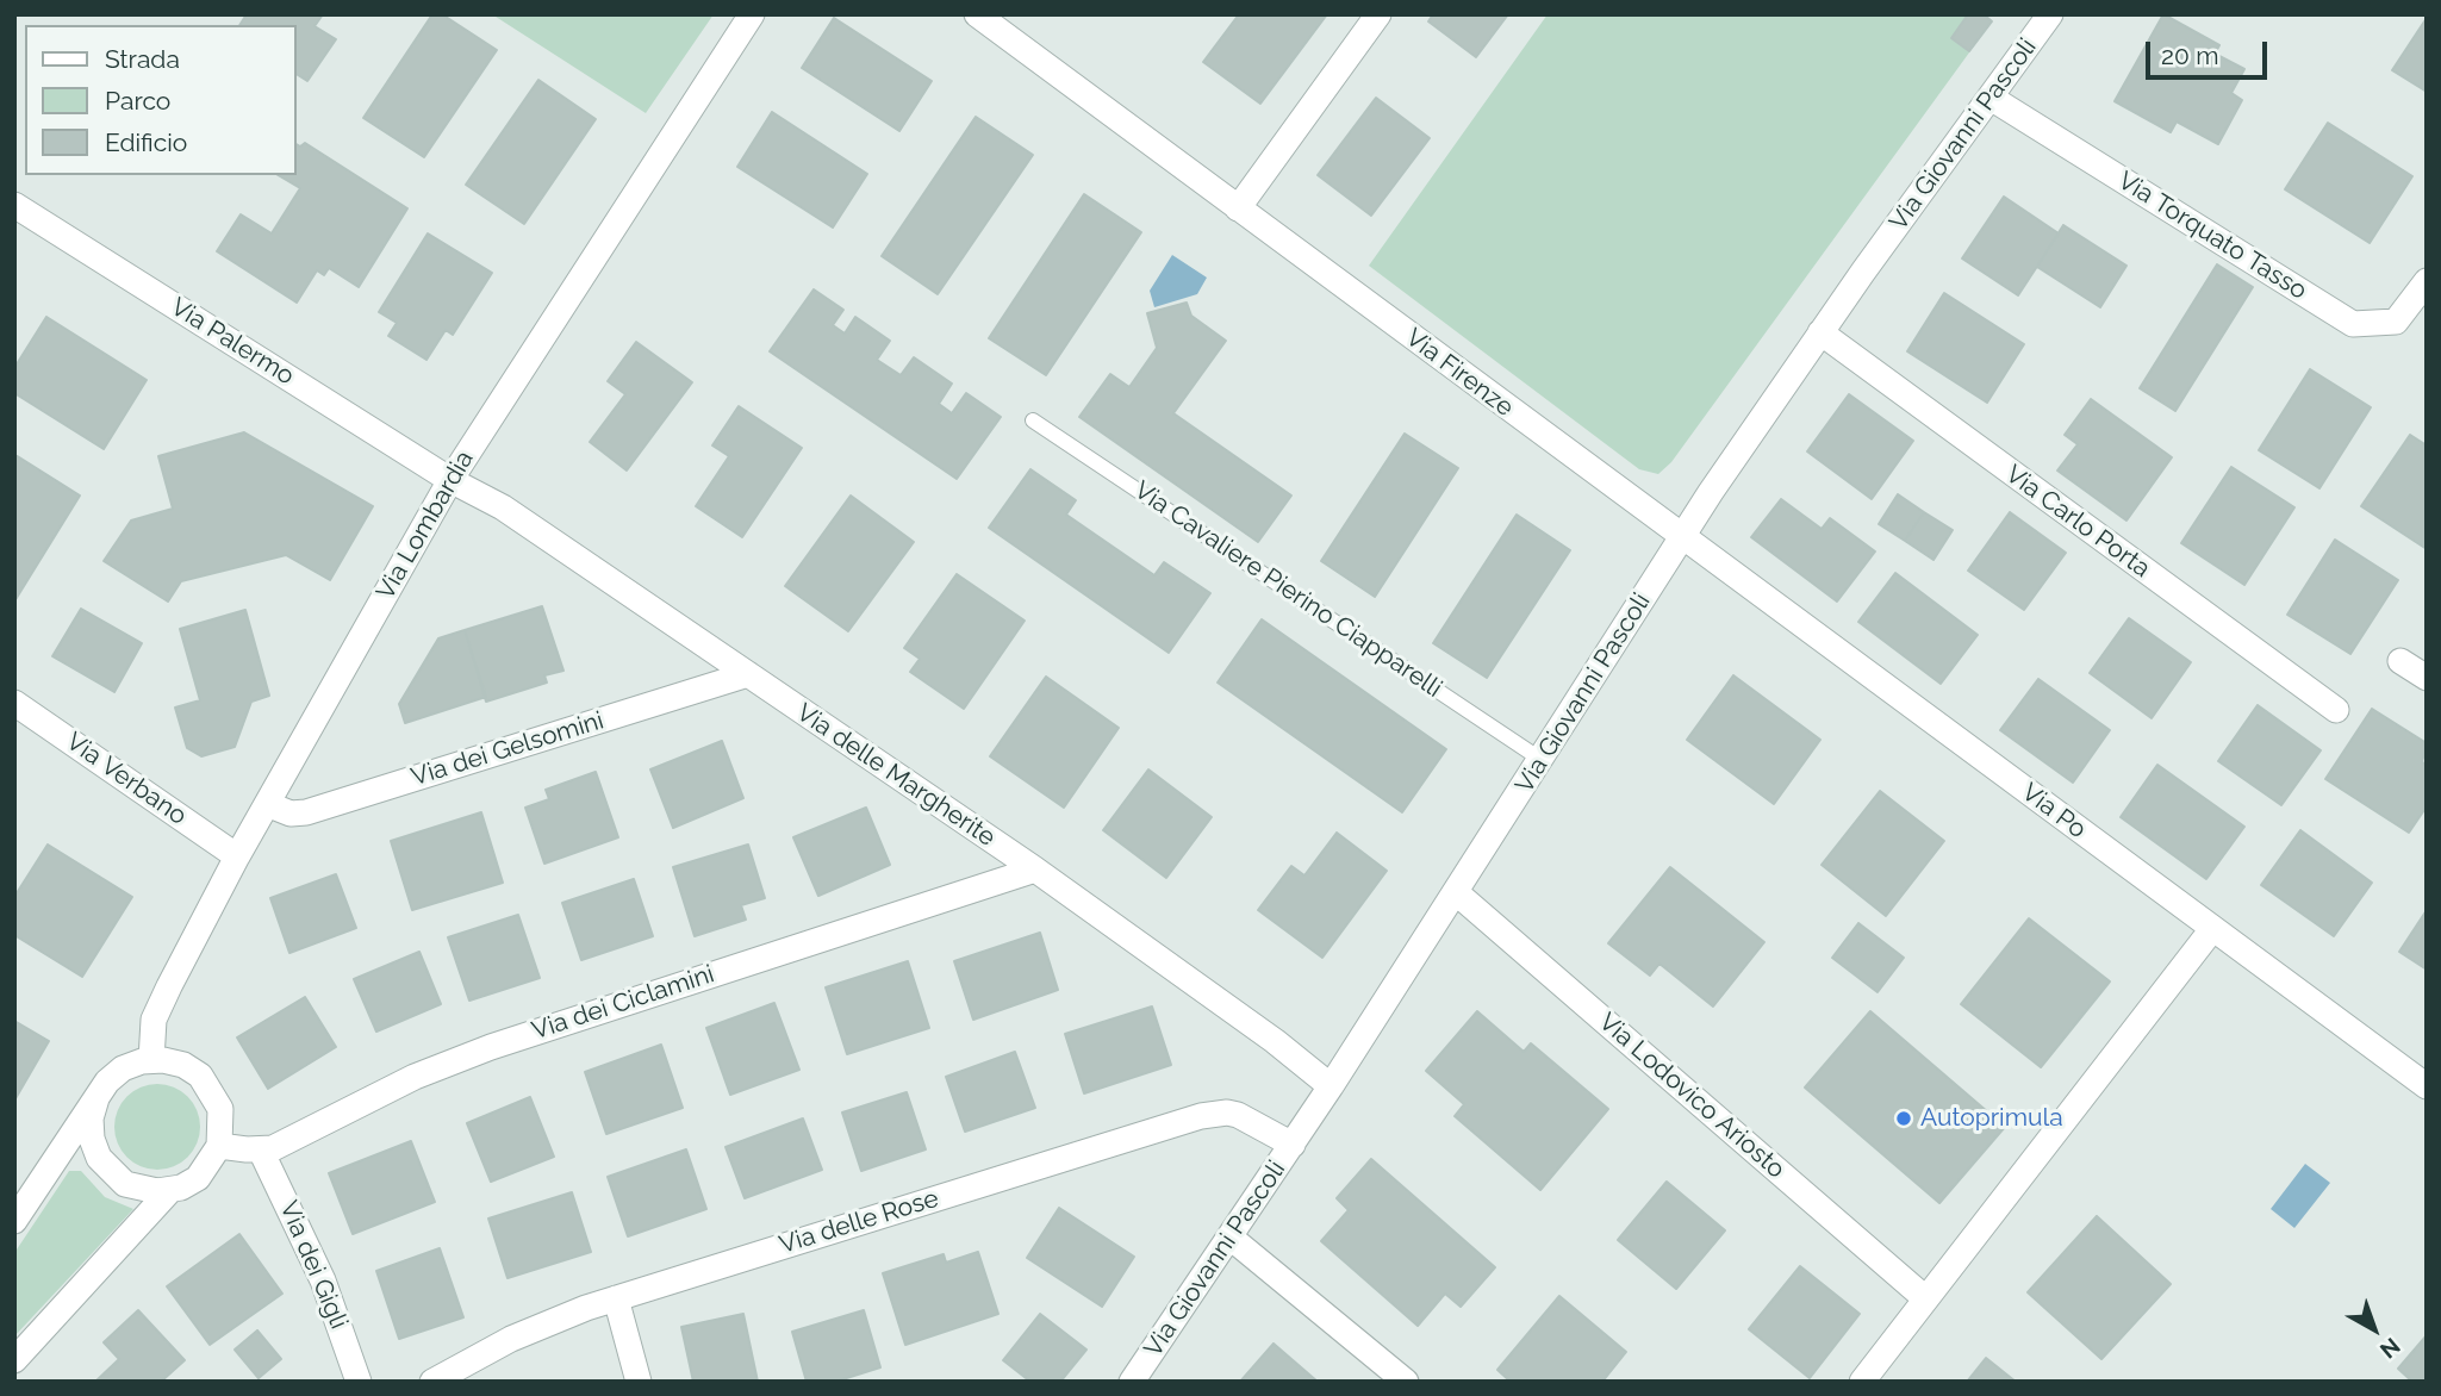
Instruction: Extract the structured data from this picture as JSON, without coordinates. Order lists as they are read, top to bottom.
{
  "streets": {
    "street": [
      "Via Giovanni Pascoli",
      "Via Torquato Tasso",
      "Via Palermo",
      "Via Firenze",
      "Via Carlo Porta",
      "Via Lombardia",
      "Via dei Gelsomini",
      "Via delle Margherite",
      "Via Verbano",
      "Via Po",
      "Via dei Ciclamini",
      "Via Lodovico Ariosto",
      "Via delle Rose",
      "Via dei Gigli"
    ],
    "lane": ["Via Cavaliere Pierino Ciapparelli"]
  },
  "crossings": [
    ["Via Giovanni Pascoli", "Via Torquato Tasso"],
    ["Via Giovanni Pascoli", "Via Firenze"],
    ["Via Giovanni Pascoli", "Via Carlo Porta"],
    ["Via Giovanni Pascoli", "Via Cavaliere Pierino Ciapparelli"],
    ["Via Giovanni Pascoli", "Via delle Margherite"],
    ["Via Giovanni Pascoli", "Via Po"],
    ["Via Giovanni Pascoli", "Via Lodovico Ariosto"],
    ["Via Giovanni Pascoli", "Via delle Rose"],
    ["Via Palermo", "Via Lombardia"],
    ["Via Palermo", "Via delle Margherite"],
    ["Via Firenze", "Via Po"],
    ["Via Lombardia", "Via dei Gelsomini"],
    ["Via Lombardia", "Via delle Margherite"],
    ["Via Lombardia", "Via Verbano"],
    ["Via Lombardia", "Via dei Ciclamini"],
    ["Via dei Gelsomini", "Via delle Margherite"],
    ["Via delle Margherite", "Via dei Ciclamini"],
    ["Via dei Ciclamini", "Via dei Gigli"]
  ],
  "places": ["Autoprimula"],
  "legend": ["Strada", "Parco", "Edificio"],
  "scale_bar": "20 m",
  "north": "bottom right"
}
